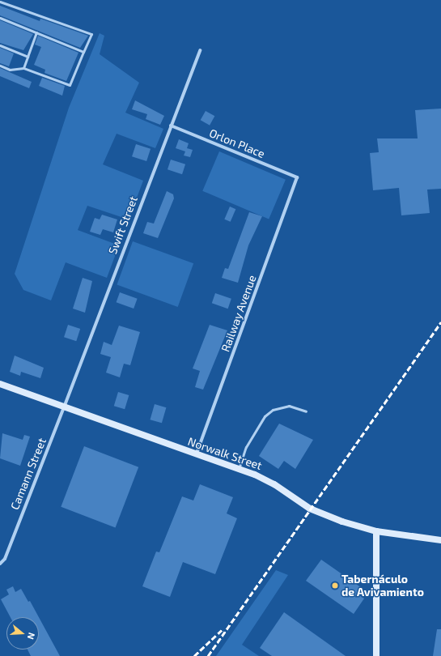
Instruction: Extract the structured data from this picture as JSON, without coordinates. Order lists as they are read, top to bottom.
{
  "streets": {
    "street": [
      "Orlon Place",
      "Swift Street",
      "Railway Avenue",
      "Norwalk Street",
      "Camann Street"
    ]
  },
  "crossings": [
    ["Orlon Place", "Swift Street"],
    ["Orlon Place", "Railway Avenue"],
    ["Swift Street", "Norwalk Street"],
    ["Swift Street", "Camann Street"],
    ["Railway Avenue", "Norwalk Street"],
    ["Norwalk Street", "Camann Street"]
  ],
  "places": ["Tabernáculo de Avivamiento"],
  "north": "right"
}
